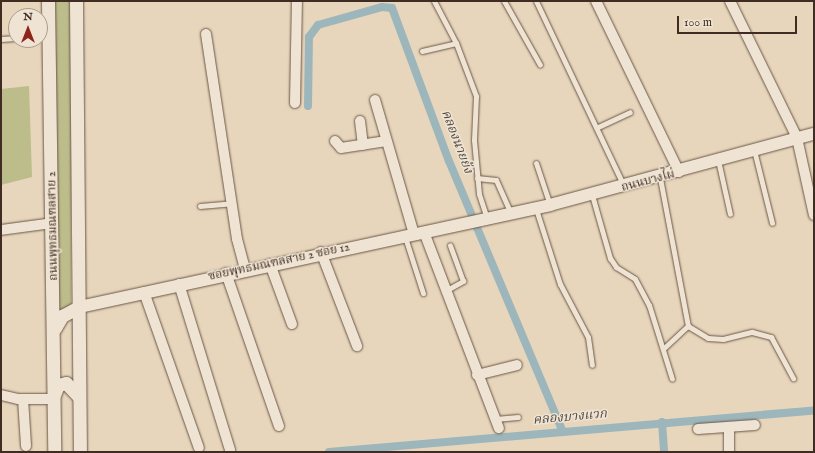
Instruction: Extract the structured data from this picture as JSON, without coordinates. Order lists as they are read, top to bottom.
{
  "streets": {
    "main road": ["ถนนพุทธมณฑลสาย 2"],
    "street": ["ถนนบางไผ่", "ซอยพุทธมณฑลสาย 2 ซอย 12"]
  },
  "crossings": [
    ["ถนนบางไผ่", "ซอยพุทธมณฑลสาย 2 ซอย 12"],
    ["ถนนพุทธมณฑลสาย 2", "ซอยพุทธมณฑลสาย 2 ซอย 12"]
  ],
  "water": ["คลองนายย้ง", "คลองบางแวก"],
  "scale_bar": "100 m",
  "north": "top"
}
